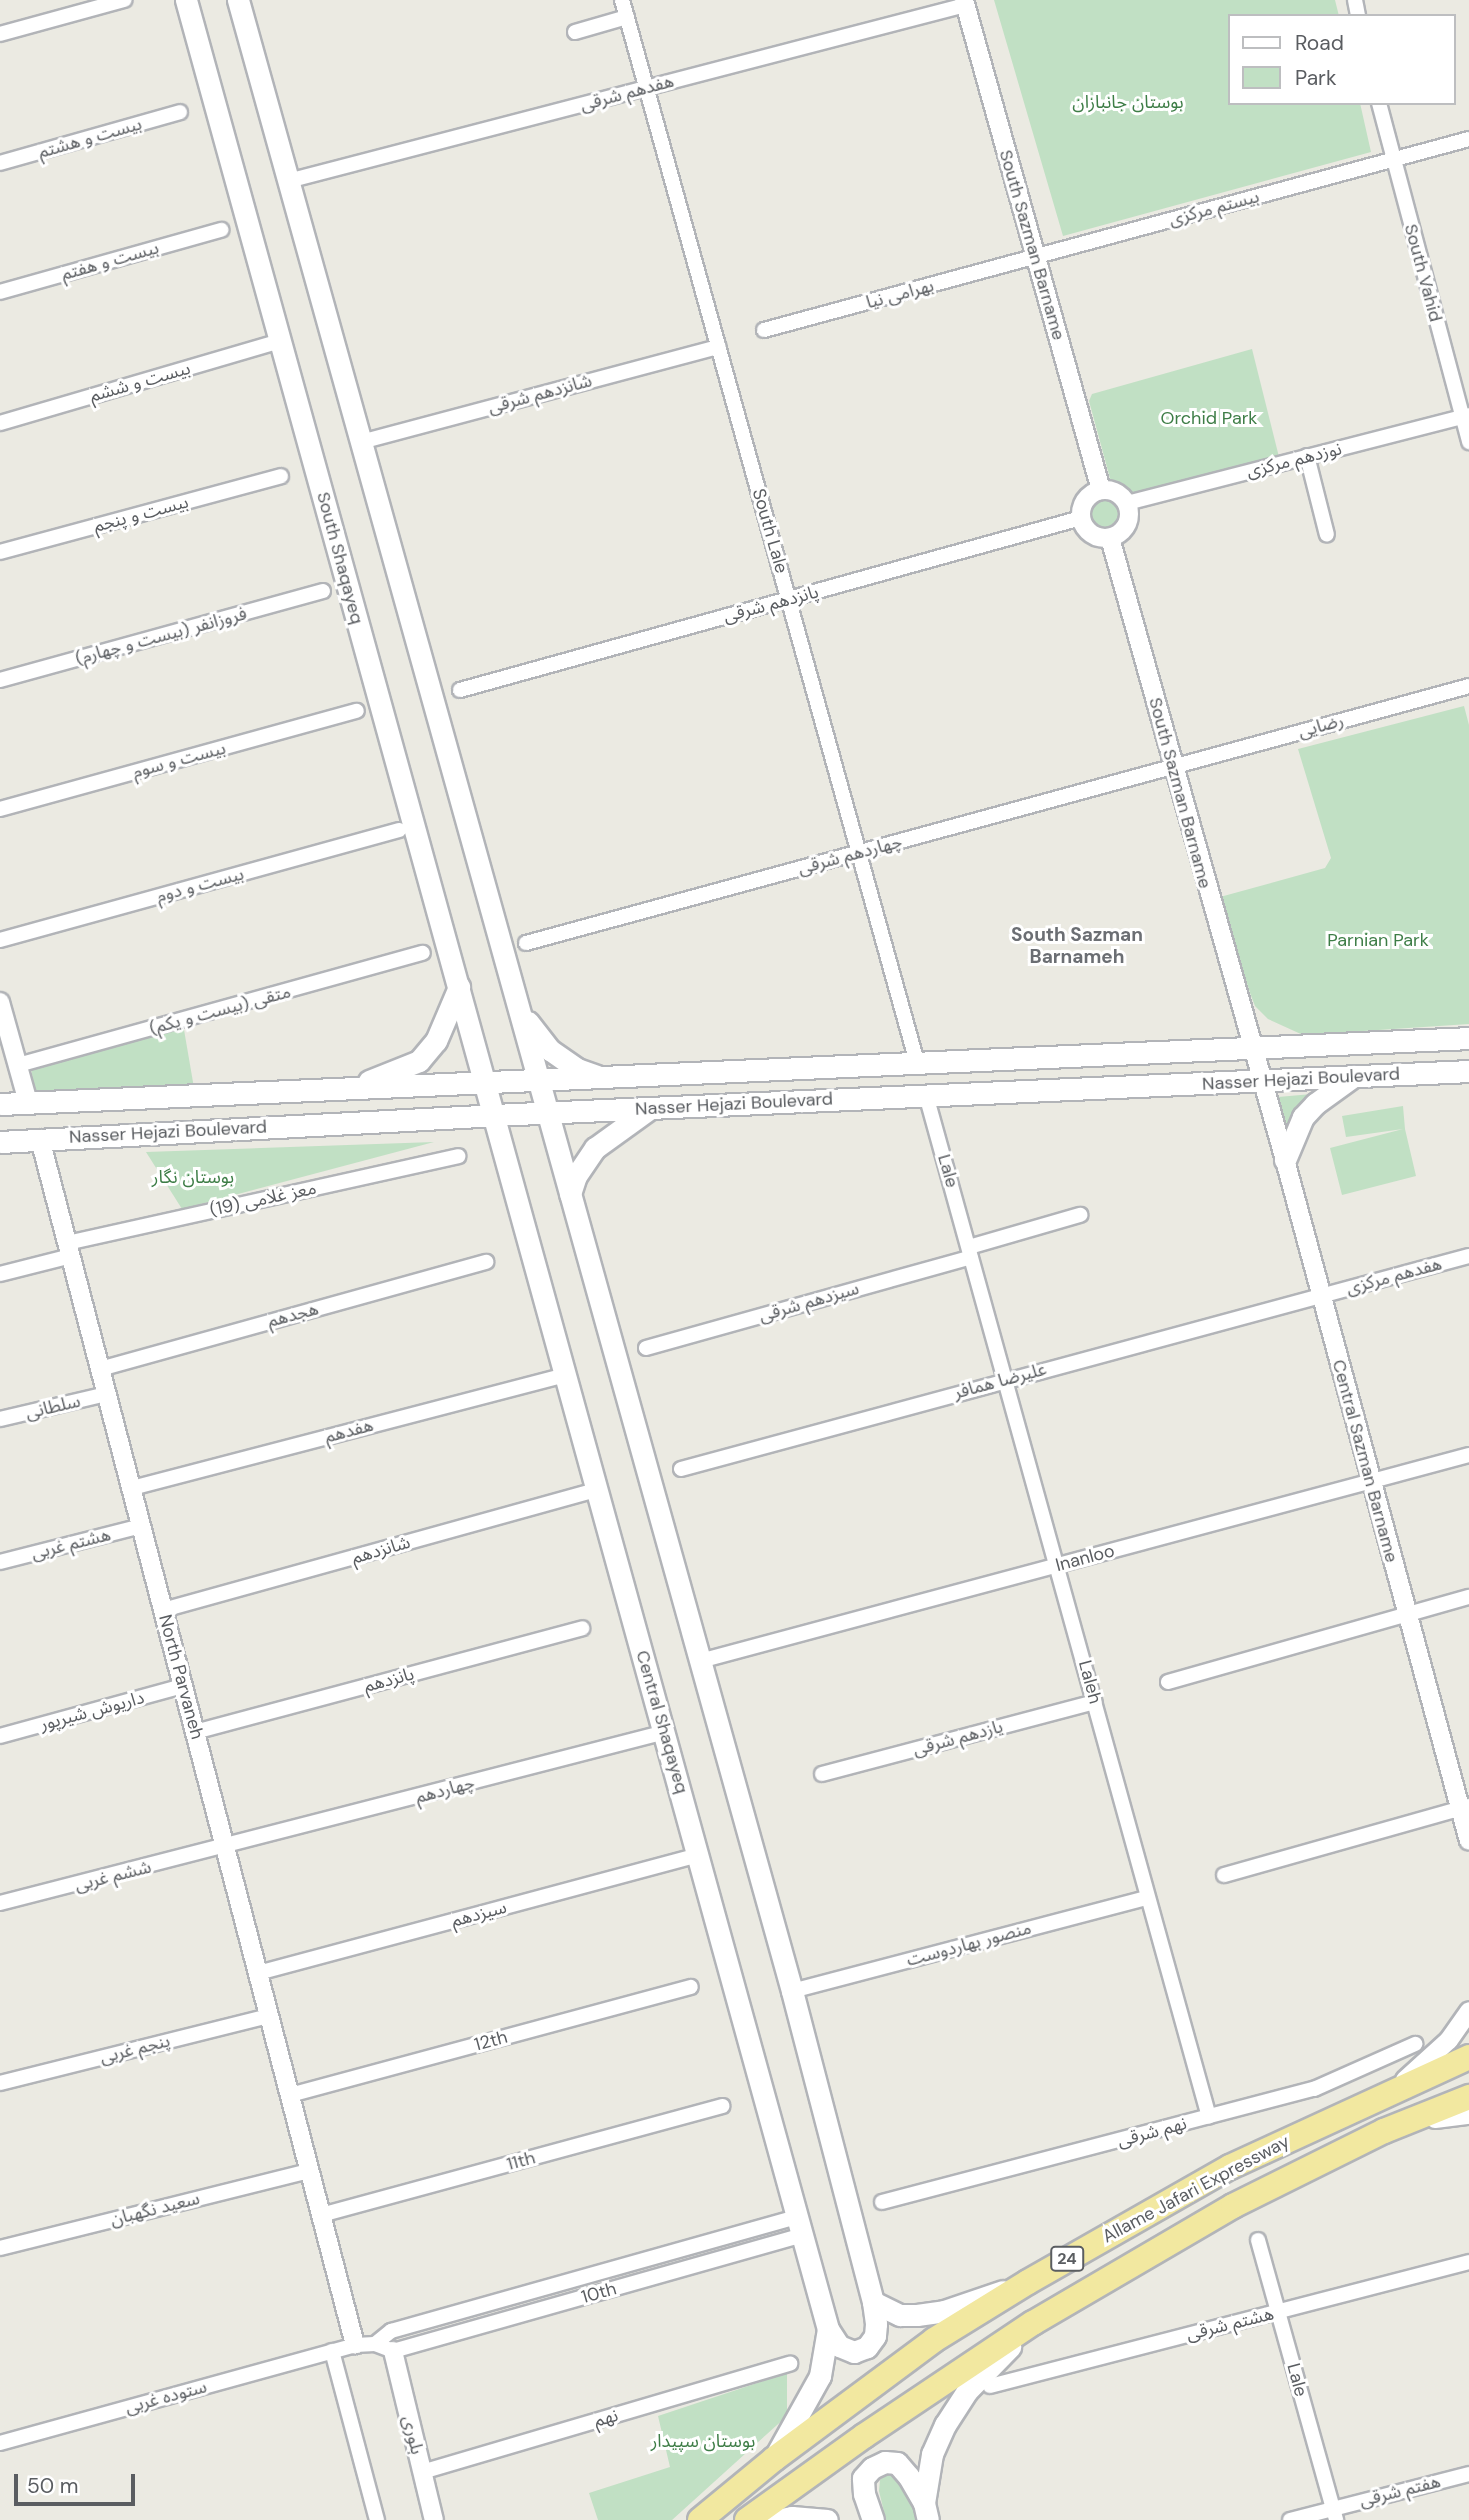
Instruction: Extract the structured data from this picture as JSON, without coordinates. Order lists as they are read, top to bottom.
{
  "streets": {
    "highway": ["Allame Jafari Expressway", "24"],
    "main road": ["South Shaqayeq", "Nasser Hejazi Boulevard", "Central Shaqayeq"],
    "street": [
      "هفدهم شرقی",
      "بیست و هشتم",
      "بیستم مرکزی",
      "South Sazman Barname",
      "بیست و هفتم",
      "South Vahid",
      "بهرامی نیا",
      "بیست و ششم",
      "شانزدهم شرقی",
      "نوزدهم مرکزی",
      "بیست و پنجم",
      "South Lale",
      "پانزدهم شرقی",
      "فروزانفر (بیست و چهارم)",
      "رضایی",
      "بیست و سوم",
      "چهاردهم شرقی",
      "بیست و دوم",
      "متقی (بیست و یکم)",
      "Lale",
      "معز غلامی (19)",
      "هفدهم مرکزی",
      "سیزدهم شرقی",
      "هجدهم",
      "علیرضا همافر",
      "سلطانی",
      "هفدهم",
      "Central Sazman Barname",
      "هشتم غربی",
      "شانزدهم",
      "Inanloo",
      "North Parvaneh",
      "پانزدهم",
      "Laleh",
      "داریوش شیرپور",
      "یازدهم شرقی",
      "چهاردهم",
      "ششم غربی",
      "سیزدهم",
      "منصور بهاردوست",
      "12th",
      "پنجم غربی",
      "نهم شرقی",
      "11th",
      "سعید نگهبان",
      "10th",
      "هشتم شرقی",
      "ستوده غربی",
      "نهم",
      "بلوری",
      "هفتم شرقی"
    ]
  },
  "crossings": [
    ["هفدهم شرقی", "South Sazman Barname"],
    ["هفدهم شرقی", "South Lale"],
    ["بیستم مرکزی", "South Sazman Barname"],
    ["بیستم مرکزی", "South Vahid"],
    ["بیستم مرکزی", "بهرامی نیا"],
    ["South Sazman Barname", "بهرامی نیا"],
    ["South Sazman Barname", "نوزدهم مرکزی"],
    ["South Sazman Barname", "پانزدهم شرقی"],
    ["South Sazman Barname", "رضایی"],
    ["South Sazman Barname", "چهاردهم شرقی"],
    ["South Sazman Barname", "Nasser Hejazi Boulevard"],
    ["South Sazman Barname", "Central Sazman Barname"],
    ["South Vahid", "نوزدهم مرکزی"],
    ["بیست و ششم", "South Shaqayeq"],
    ["شانزدهم شرقی", "South Lale"],
    ["نوزدهم مرکزی", "پانزدهم شرقی"],
    ["South Lale", "پانزدهم شرقی"],
    ["South Lale", "چهاردهم شرقی"],
    ["South Lale", "Nasser Hejazi Boulevard"],
    ["South Shaqayeq", "Nasser Hejazi Boulevard"],
    ["South Shaqayeq", "Central Shaqayeq"],
    ["رضایی", "چهاردهم شرقی"],
    ["Nasser Hejazi Boulevard", "Lale"],
    ["Nasser Hejazi Boulevard", "Central Sazman Barname"],
    ["Nasser Hejazi Boulevard", "North Parvaneh"],
    ["Nasser Hejazi Boulevard", "Central Shaqayeq"],
    ["Lale", "سیزدهم شرقی"],
    ["Lale", "Laleh"],
    ["Lale", "هشتم شرقی"],
    ["Lale", "هفتم شرقی"],
    ["معز غلامی (19)", "North Parvaneh"],
    ["هفدهم مرکزی", "علیرضا همافر"],
    ["هفدهم مرکزی", "Central Sazman Barname"],
    ["سیزدهم شرقی", "Laleh"],
    ["هجدهم", "North Parvaneh"],
    ["علیرضا همافر", "Central Sazman Barname"],
    ["علیرضا همافر", "Laleh"],
    ["سلطانی", "North Parvaneh"],
    ["هفدهم", "North Parvaneh"],
    ["هفدهم", "Central Shaqayeq"],
    ["Central Sazman Barname", "Inanloo"],
    ["هشتم غربی", "North Parvaneh"],
    ["شانزدهم", "North Parvaneh"],
    ["شانزدهم", "Central Shaqayeq"],
    ["Inanloo", "Laleh"],
    ["North Parvaneh", "پانزدهم"],
    ["North Parvaneh", "داریوش شیرپور"],
    ["North Parvaneh", "چهاردهم"],
    ["North Parvaneh", "ششم غربی"],
    ["North Parvaneh", "سیزدهم"],
    ["North Parvaneh", "12th"],
    ["North Parvaneh", "پنجم غربی"],
    ["North Parvaneh", "11th"],
    ["North Parvaneh", "سعید نگهبان"],
    ["Laleh", "یازدهم شرقی"],
    ["Laleh", "منصور بهاردوست"],
    ["Laleh", "نهم شرقی"],
    ["Central Shaqayeq", "چهاردهم"],
    ["Central Shaqayeq", "سیزدهم"],
    ["Central Shaqayeq", "10th"],
    ["چهاردهم", "ششم غربی"],
    ["10th", "ستوده غربی"],
    ["10th", "بلوری"],
    ["نهم", "بلوری"]
  ],
  "districts": ["South Sazman Barnameh"],
  "parks": [
    "بوستان جانبازان",
    "Orchid Park",
    "Parnian Park",
    "بوستان نگار",
    "بوستان سپیدار"
  ],
  "legend": ["Road", "Park"],
  "scale_bar": "50 m"
}
